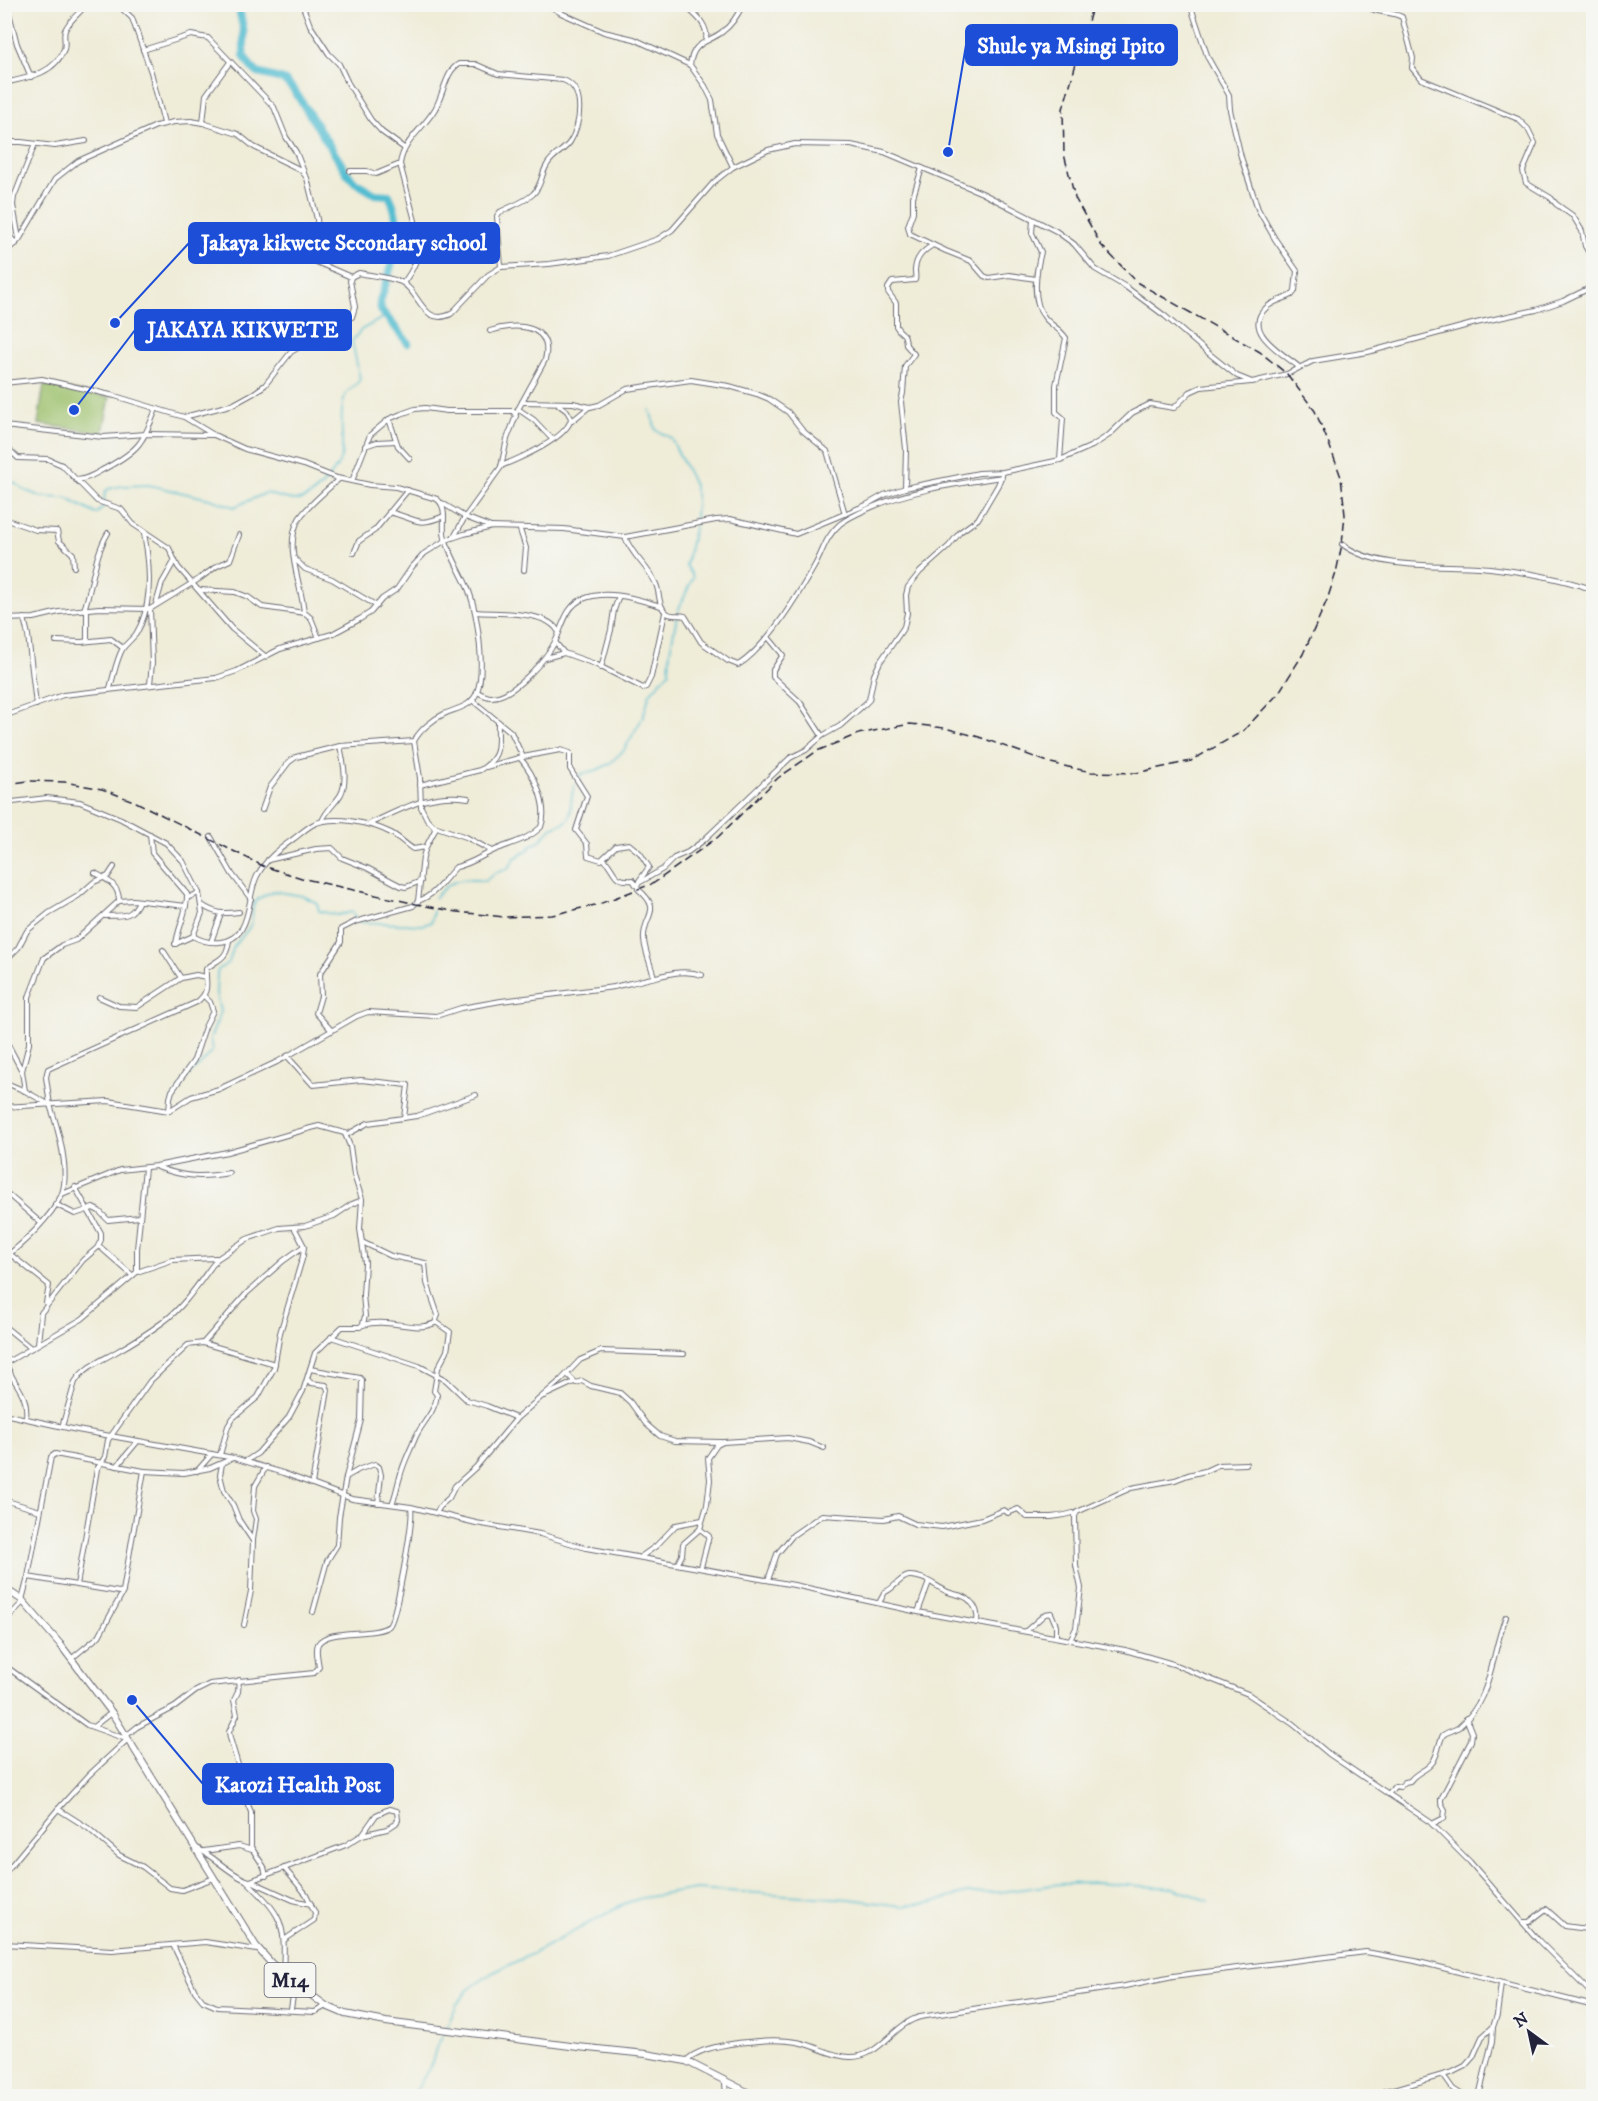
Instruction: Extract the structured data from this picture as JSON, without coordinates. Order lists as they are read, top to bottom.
{
  "streets": {
    "main road": ["M14"]
  },
  "places": [
    "Shule ya Msingi Ipito",
    "Jakaya kikwete Secondary school",
    "JAKAYA KIKWETE",
    "Katozi Health Post"
  ],
  "north": "top left"
}
